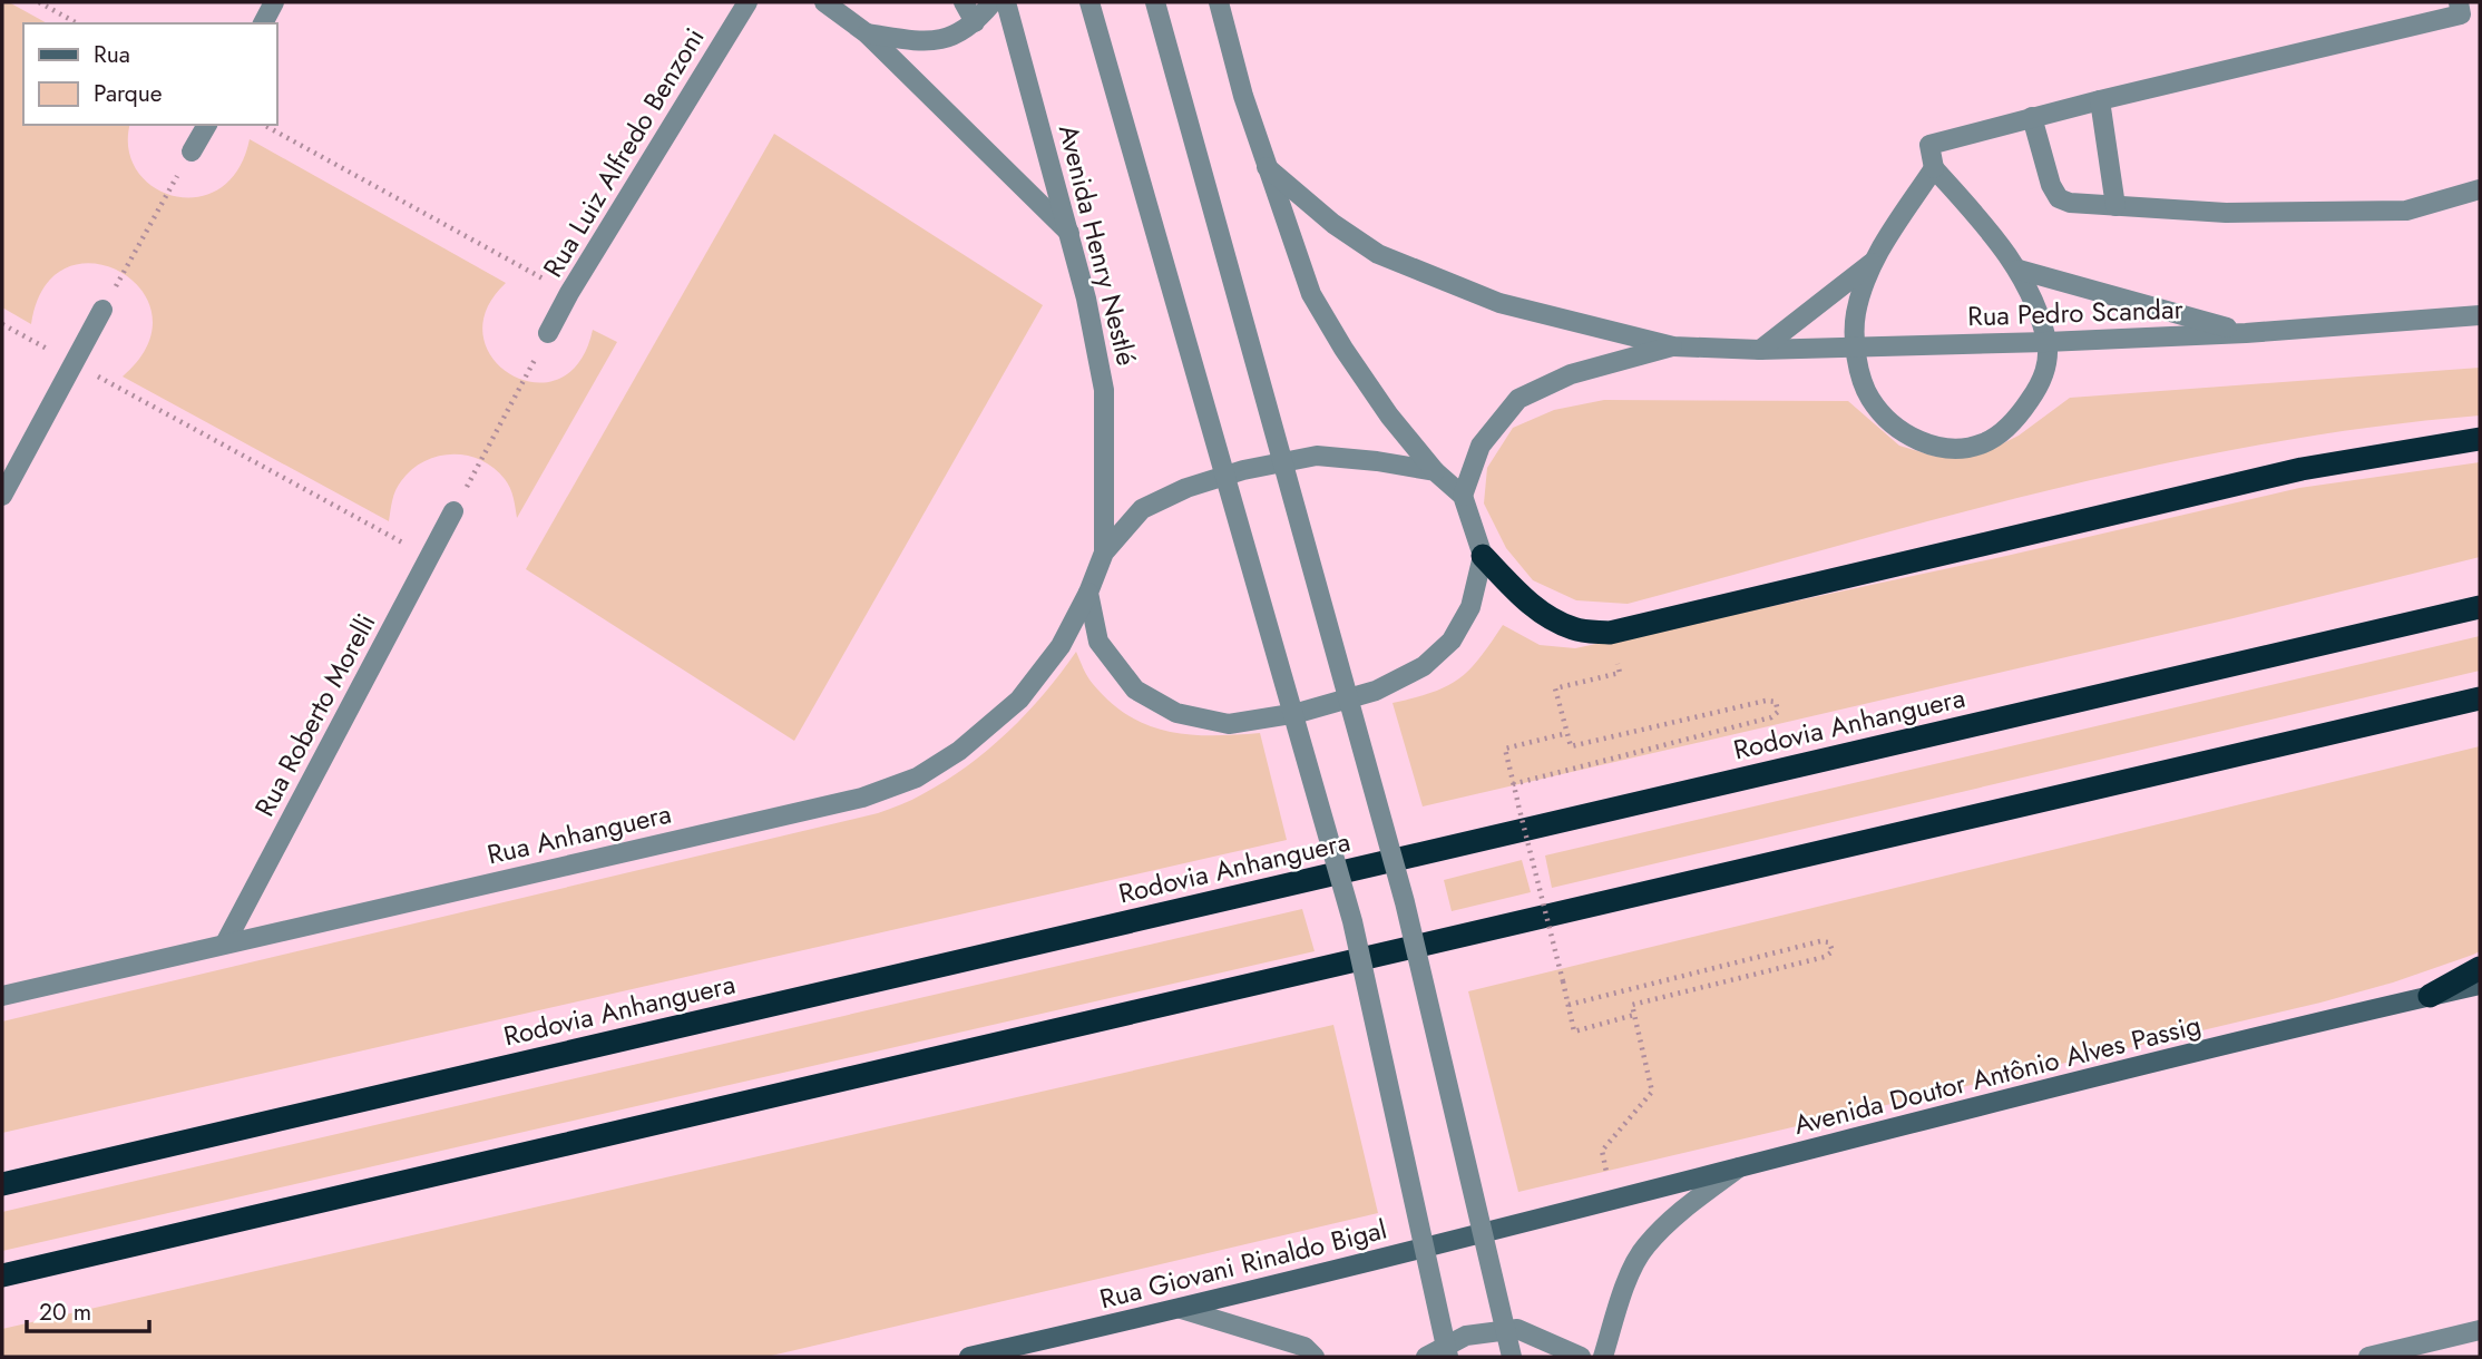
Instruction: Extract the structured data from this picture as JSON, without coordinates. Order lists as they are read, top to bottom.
{
  "streets": {
    "highway": ["Rodovia Anhanguera"],
    "main road": ["Avenida Doutor Antônio Alves Passig", "Rua Giovani Rinaldo Bigal"],
    "street": [
      "Rua Luiz Alfredo Benzoni",
      "Avenida Henry Nestlé",
      "Rua Pedro Scandar",
      "Rua Roberto Morelli",
      "Rua Anhanguera"
    ]
  },
  "crossings": [
    ["Avenida Henry Nestlé", "Rua Anhanguera"],
    ["Rua Roberto Morelli", "Rua Anhanguera"],
    ["Avenida Doutor Antônio Alves Passig", "Rua Giovani Rinaldo Bigal"]
  ],
  "legend": ["Rua", "Parque"],
  "scale_bar": "20 m"
}
